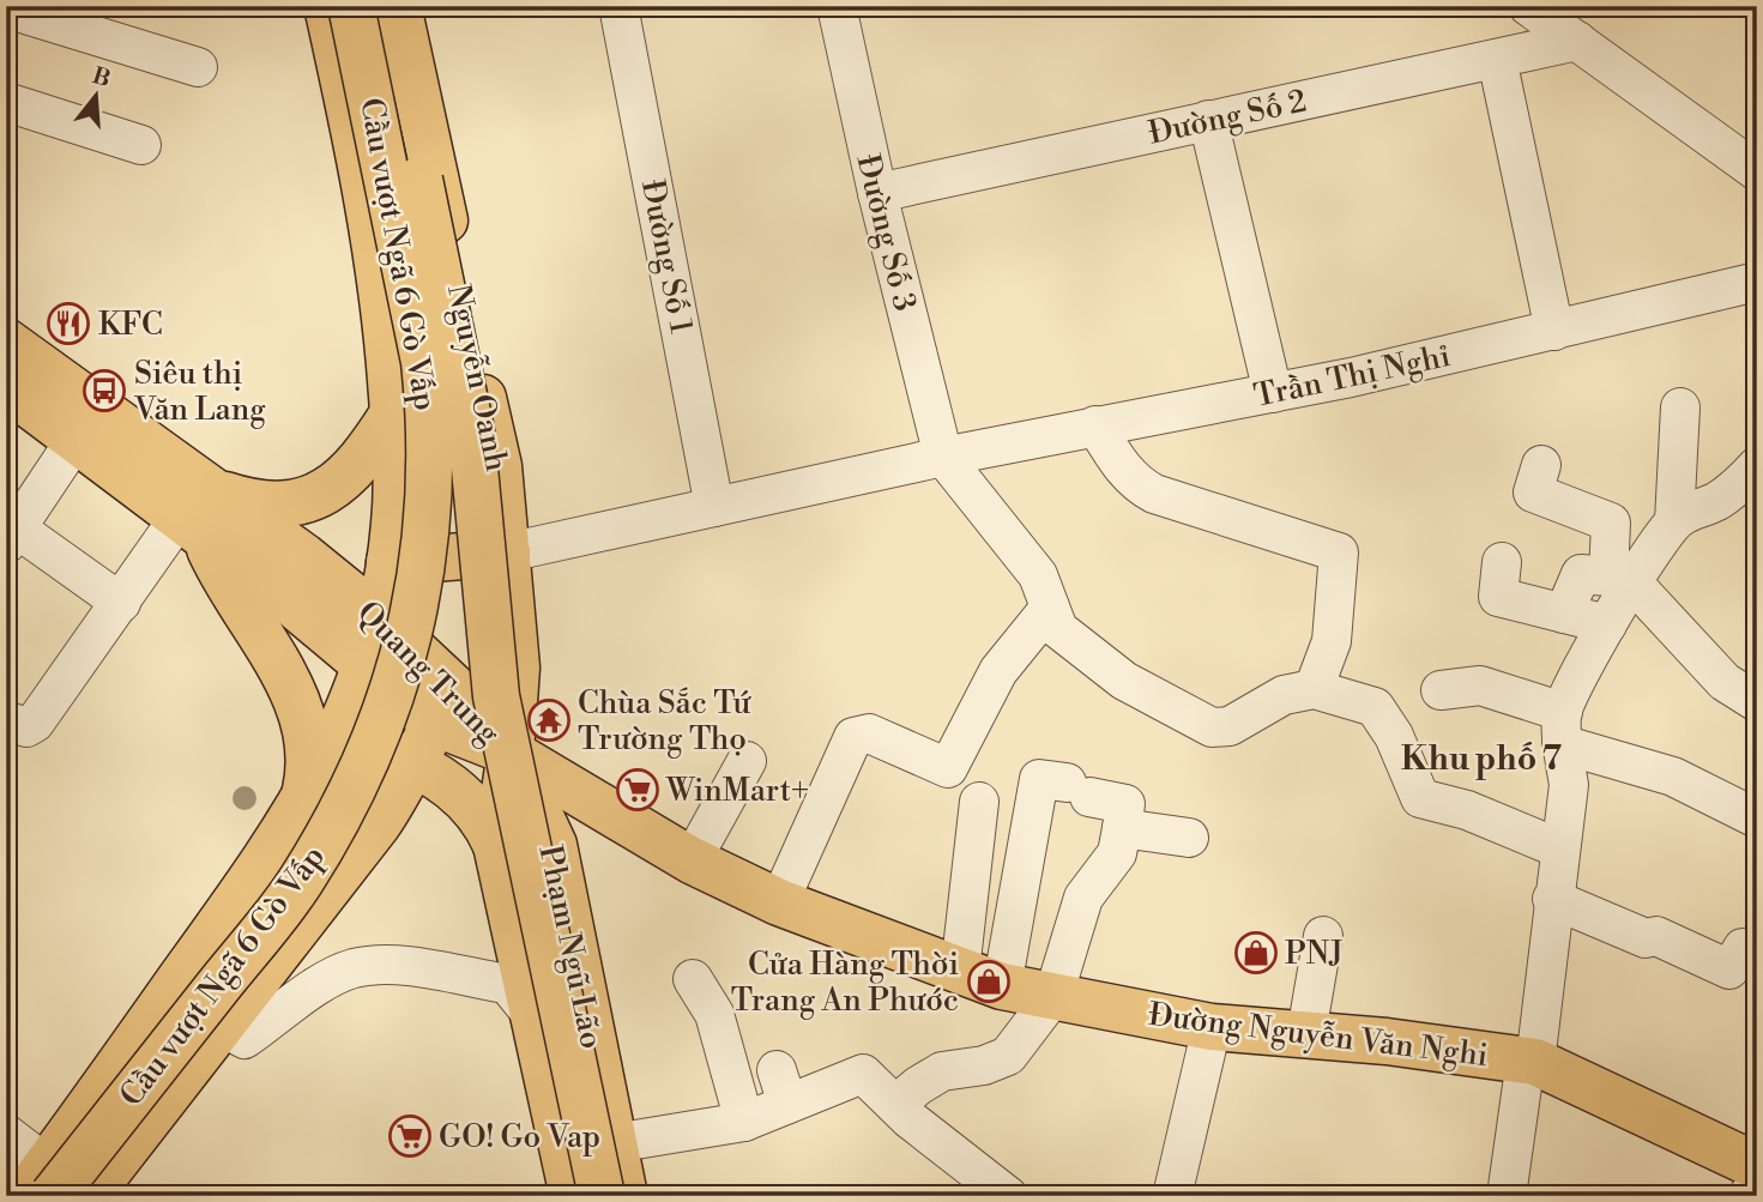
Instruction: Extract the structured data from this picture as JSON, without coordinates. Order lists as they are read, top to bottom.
{
  "streets": {
    "main road": [
      "Cầu vượt Ngã 6 Gò Vấp",
      "Nguyễn Oanh",
      "Quang Trung",
      "Phạm Ngũ Lão",
      "Đường Nguyễn Văn Nghi"
    ],
    "street": [
      "Đường Số 2",
      "Đường Số 3",
      "Đường Số 1",
      "Trần Thị Nghỉ"
    ]
  },
  "crossings": [
    ["Đường Số 2", "Đường Số 3"],
    ["Đường Số 3", "Trần Thị Nghỉ"],
    ["Đường Số 1", "Trần Thị Nghỉ"],
    ["Nguyễn Oanh", "Quang Trung"],
    ["Nguyễn Oanh", "Phạm Ngũ Lão"],
    ["Nguyễn Oanh", "Đường Nguyễn Văn Nghi"],
    ["Quang Trung", "Phạm Ngũ Lão"],
    ["Quang Trung", "Đường Nguyễn Văn Nghi"],
    ["Phạm Ngũ Lão", "Đường Nguyễn Văn Nghi"]
  ],
  "districts": ["Khu phố 7"],
  "places": {
    "restaurant": ["KFC"],
    "bus stop": ["Siêu thị Văn Lang"],
    "temple": ["Chùa Sắc Tứ Trường Thọ"],
    "supermarket": ["WinMart+", "GO! Go Vap"],
    "shop": ["PNJ", "Cửa Hàng Thời Trang An Phước"]
  },
  "north": "top"
}
